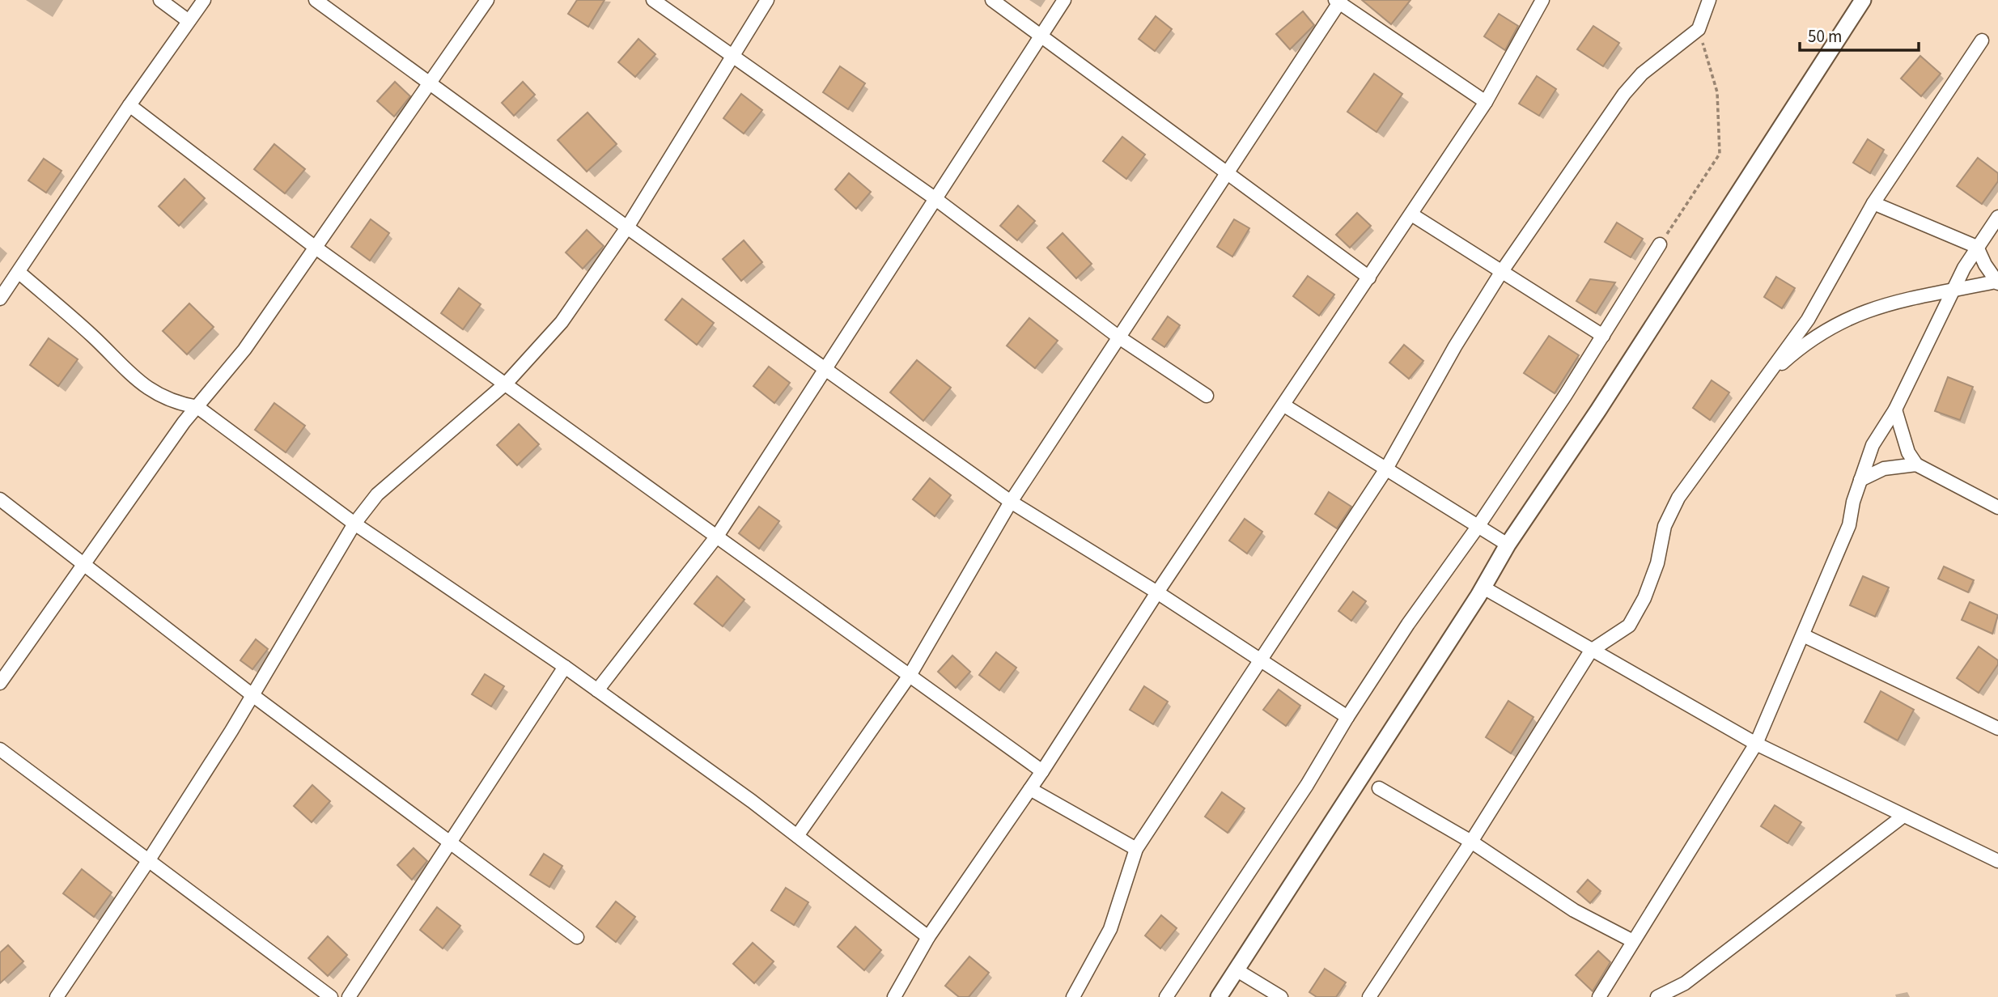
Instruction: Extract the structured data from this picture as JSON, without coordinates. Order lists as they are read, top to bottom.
{
  "scale_bar": "50 m"
}
